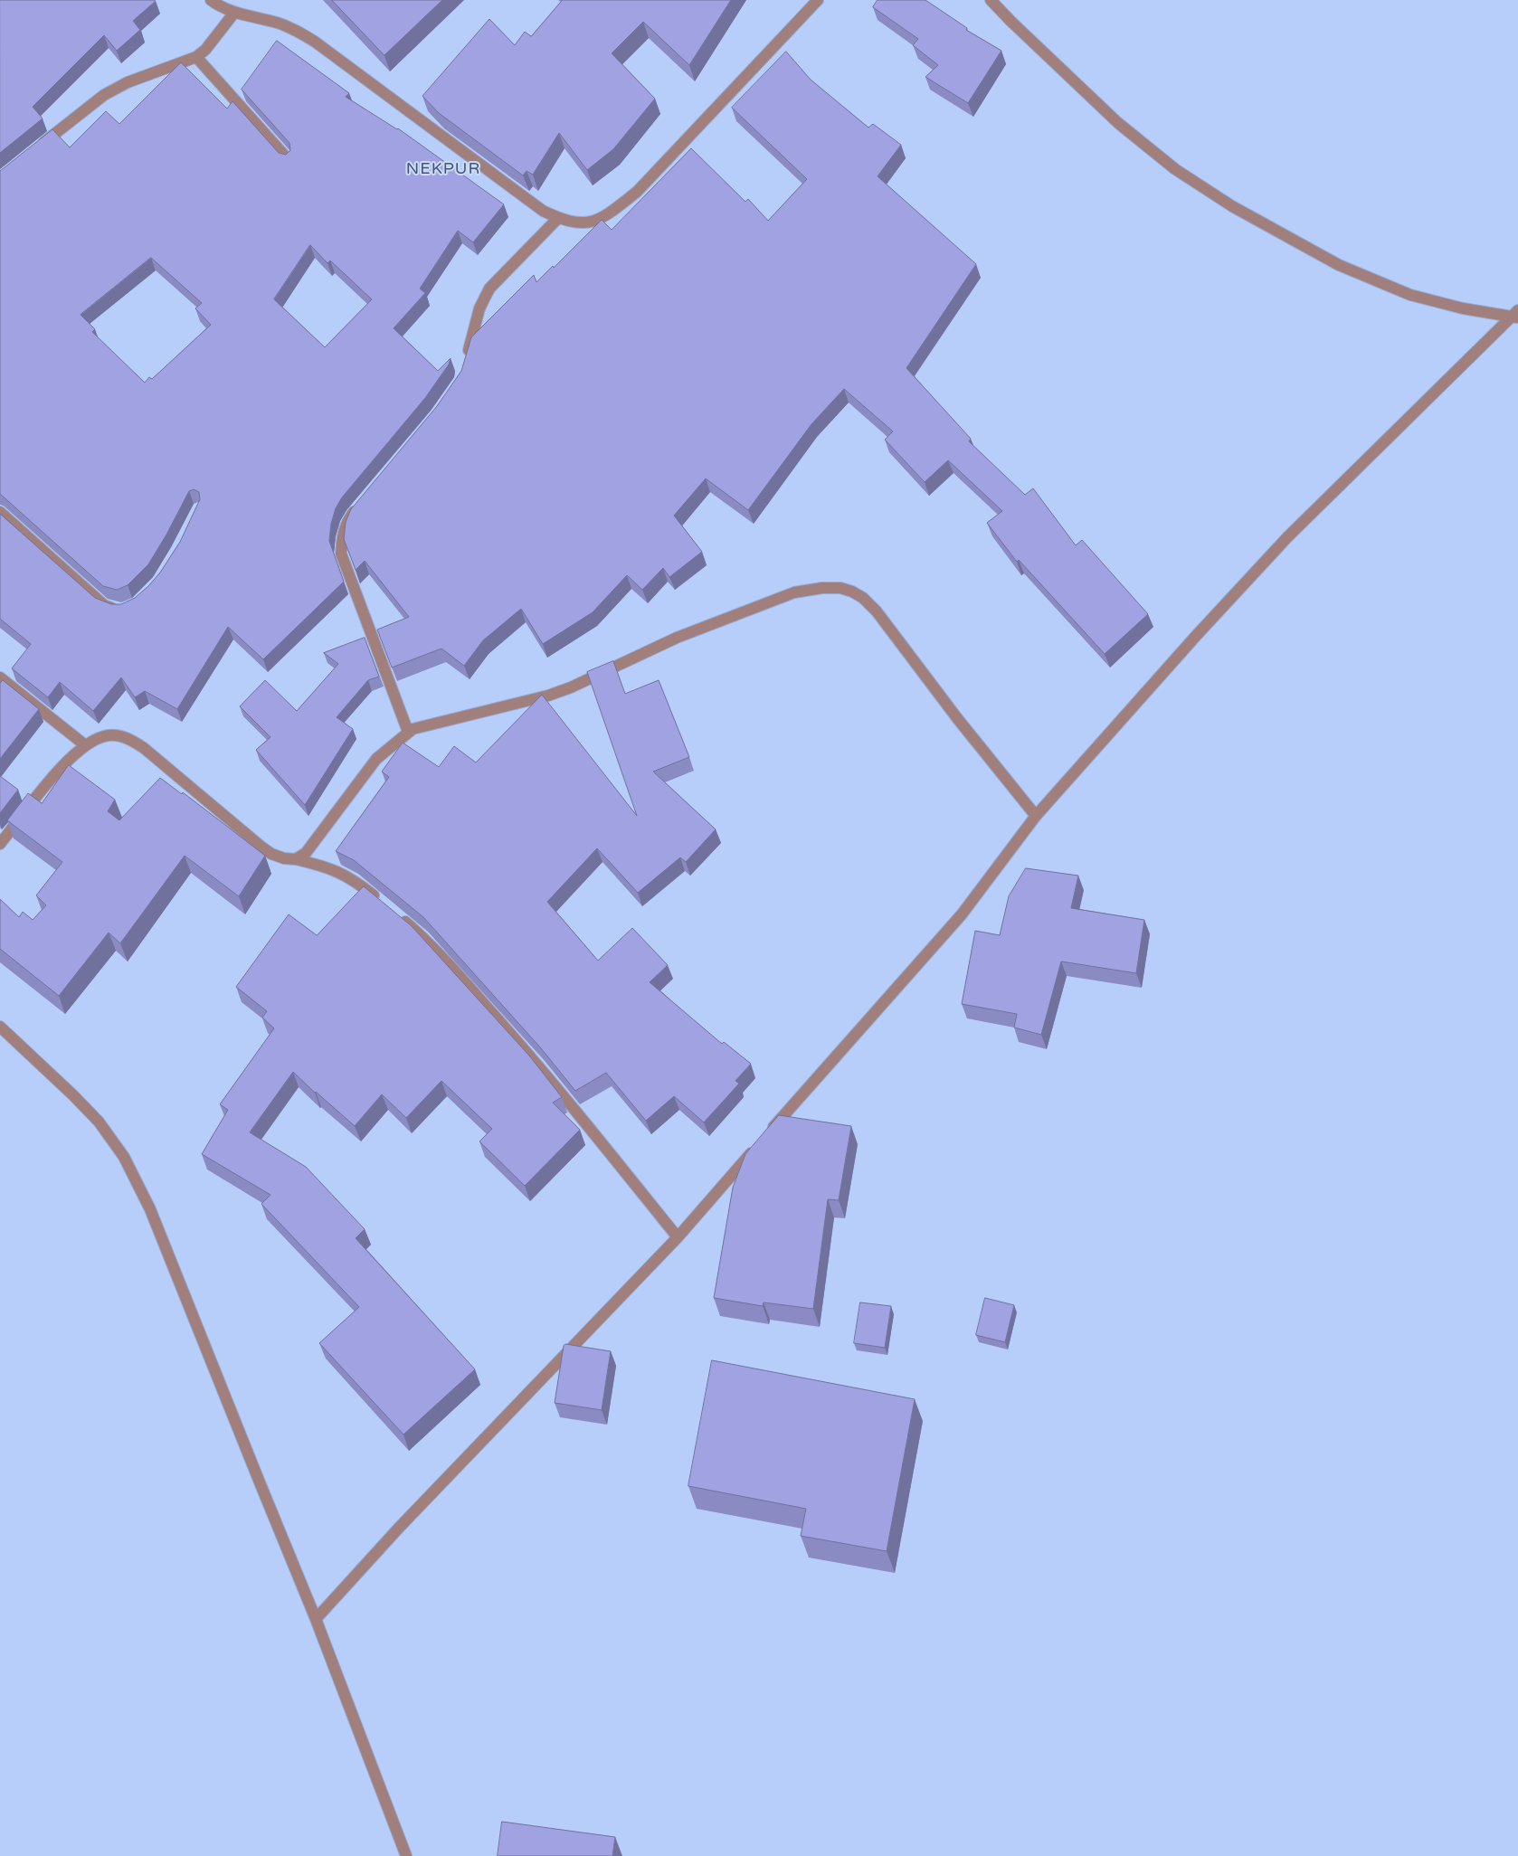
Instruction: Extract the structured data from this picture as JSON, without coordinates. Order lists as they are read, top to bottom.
{
  "districts": ["NEKPUR"]
}
